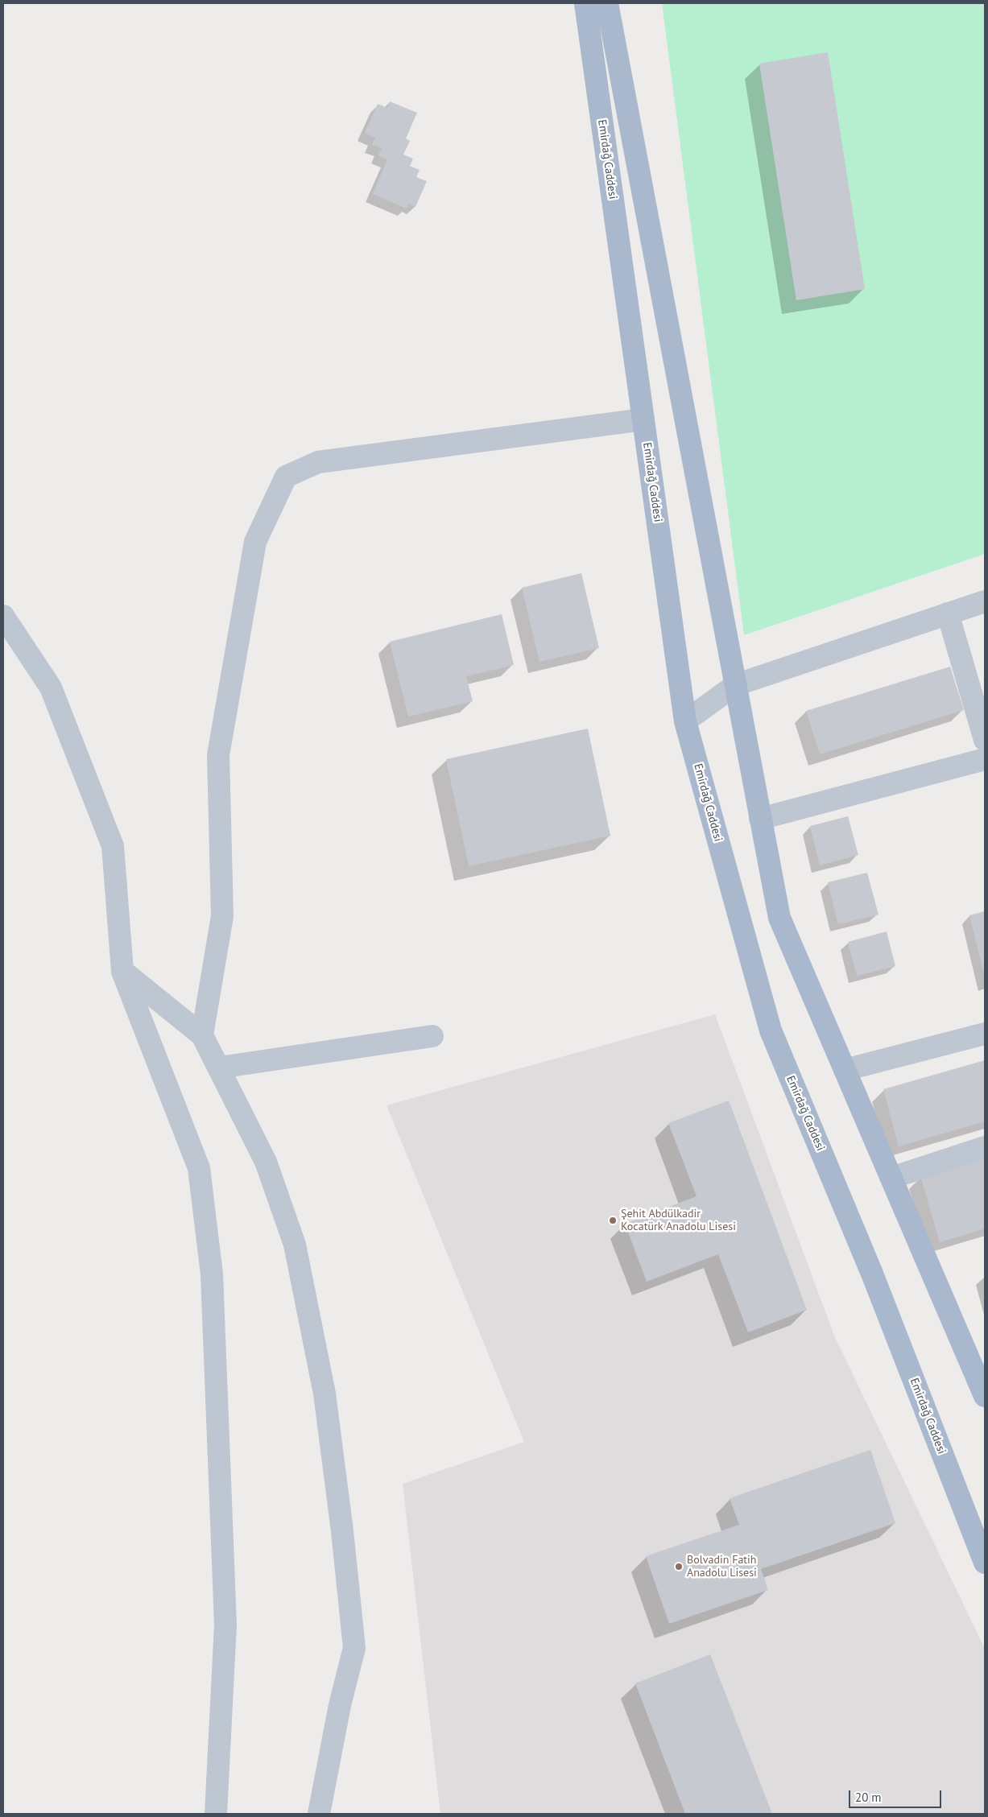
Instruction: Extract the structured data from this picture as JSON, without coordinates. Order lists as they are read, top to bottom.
{
  "streets": {
    "main road": ["Emirdağ Caddesi"]
  },
  "places": ["Şehit Abdülkadir Kocatürk Anadolu Lisesi", "Bolvadin Fatih Anadolu Lisesi"],
  "scale_bar": "20 m"
}
